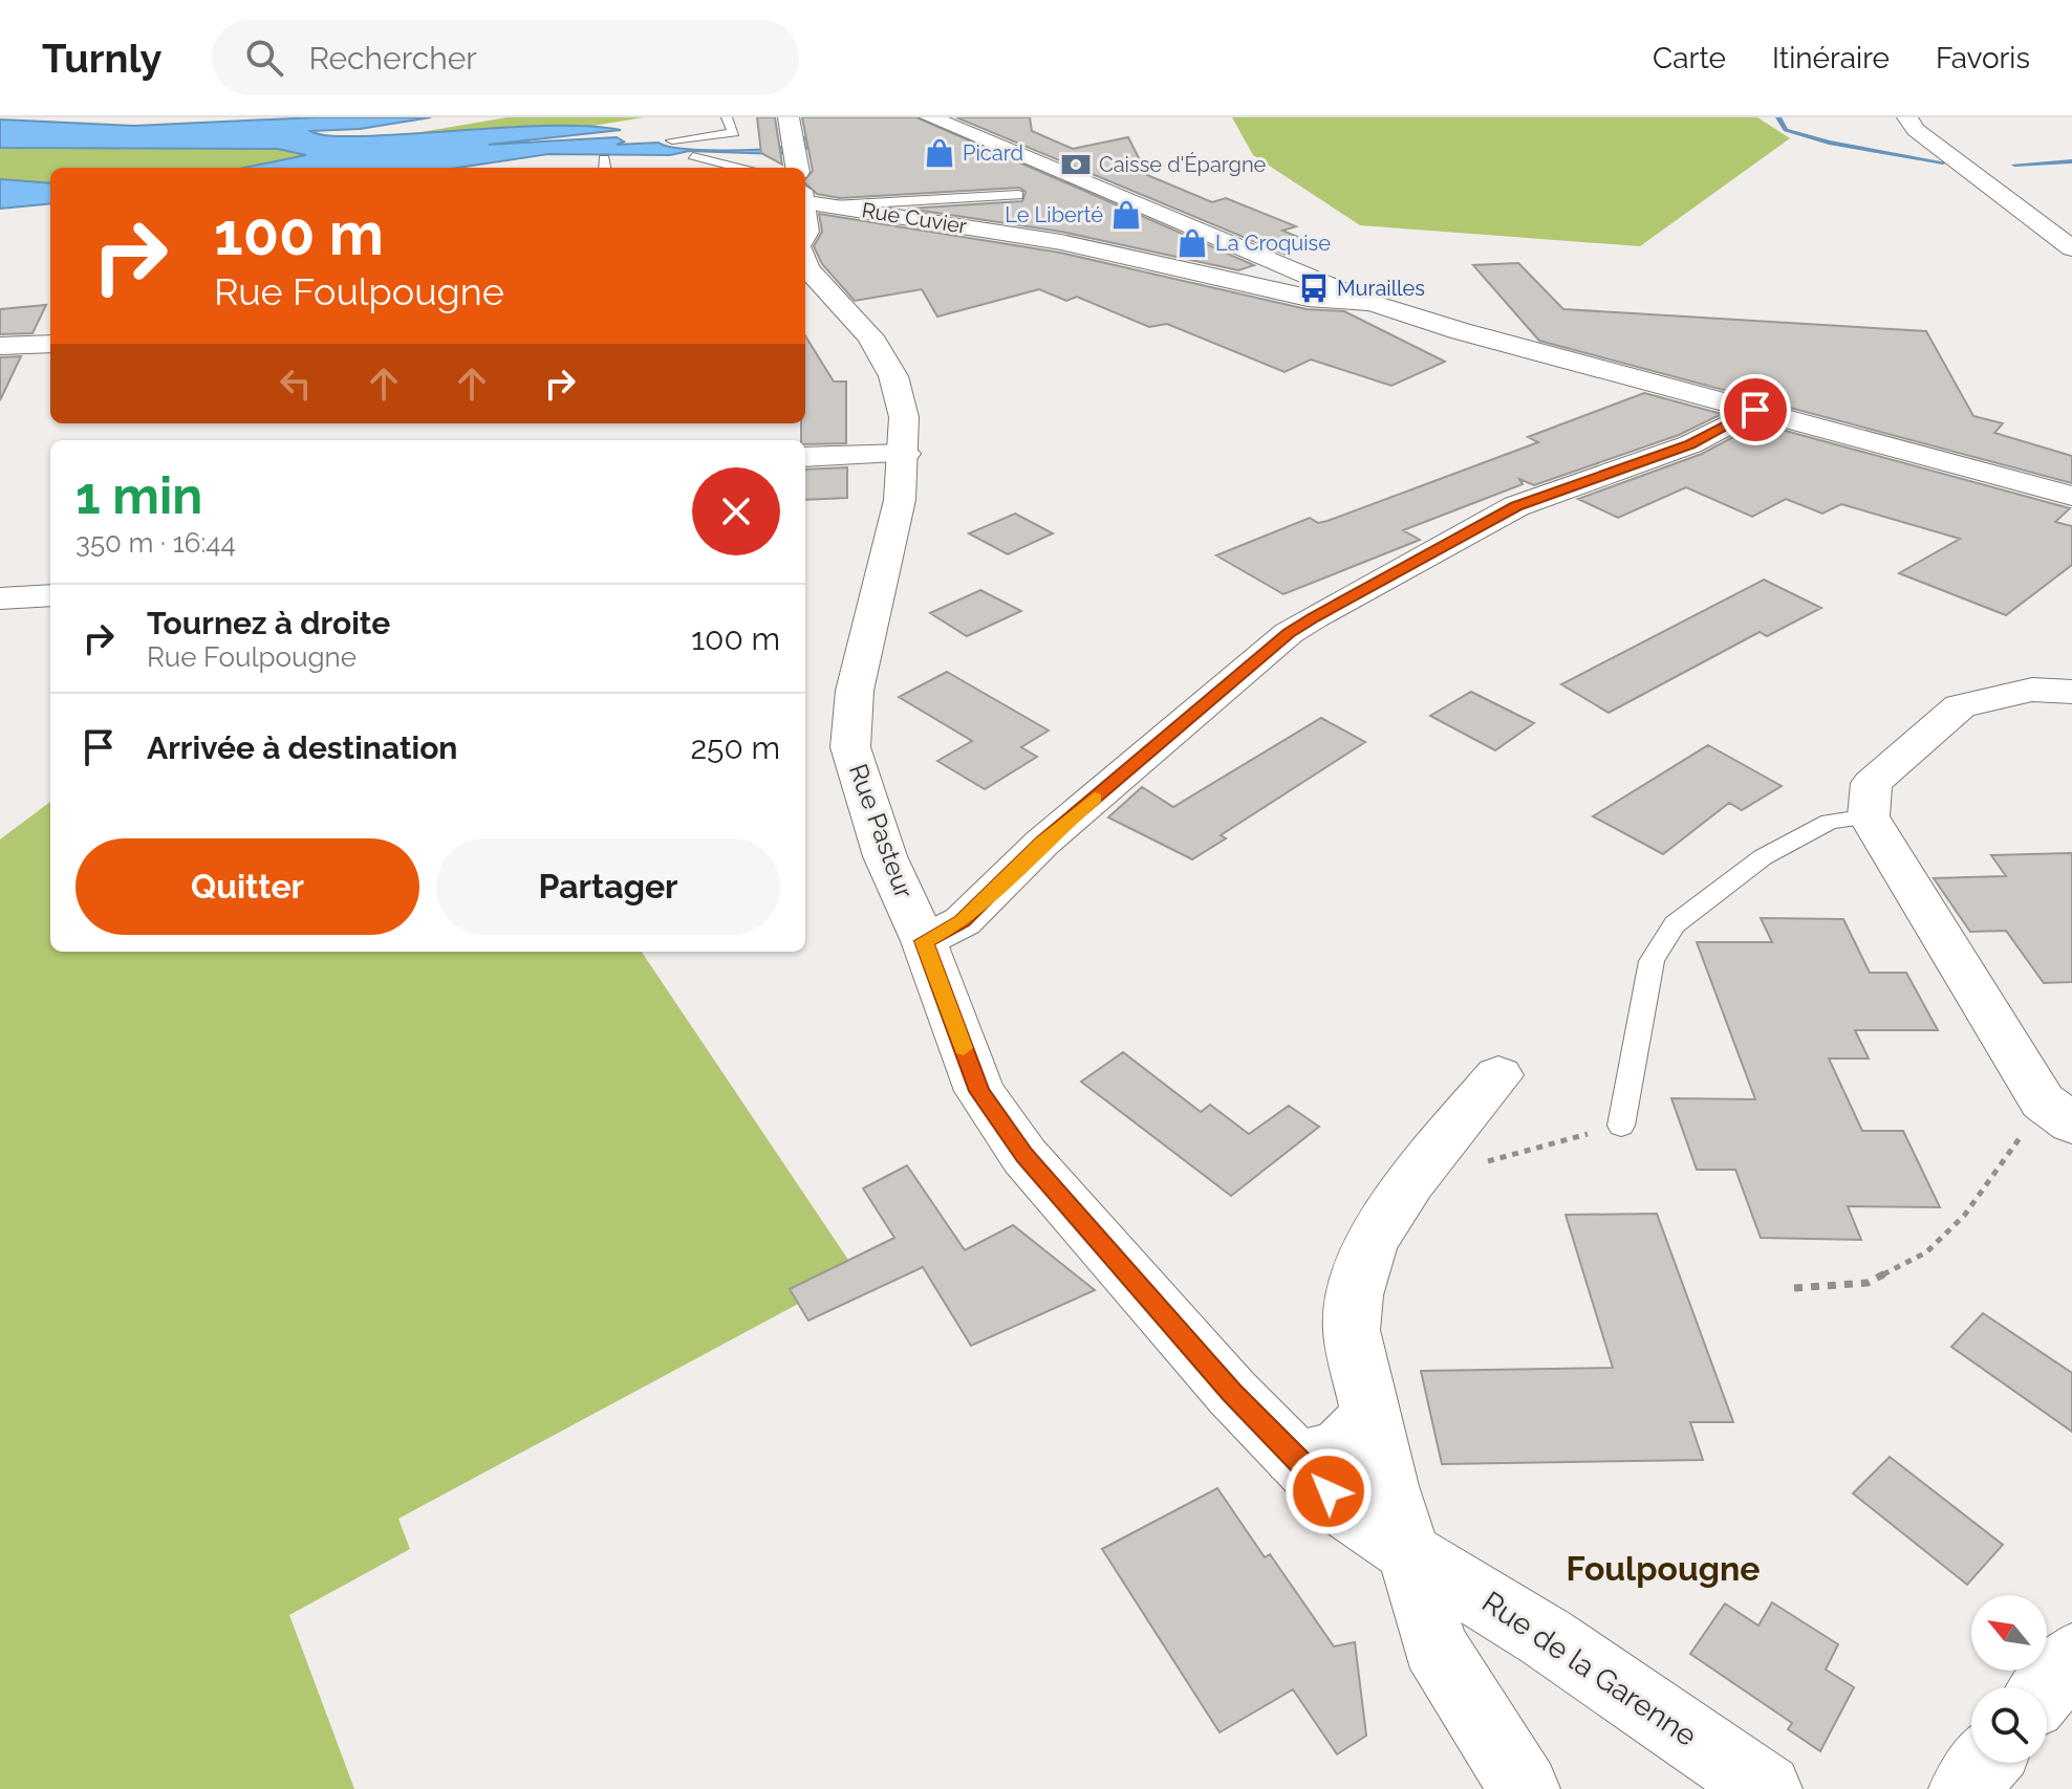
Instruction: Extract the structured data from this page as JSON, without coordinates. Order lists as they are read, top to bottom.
{
  "streets": {
    "street": ["Rue Cuvier", "Rue Pasteur", "Rue de la Garenne"]
  },
  "crossings": [
    ["Rue Pasteur", "Rue de la Garenne"]
  ],
  "districts": ["Foulpougne"],
  "places": {
    "shop": ["Picard", "Le Liberté", "La Croquise"],
    "bank": ["Caisse d'Épargne"],
    "bus stop": ["Murailles"]
  },
  "north": "top left",
  "page": {
    "header": "Turnly",
    "search": "Rechercher",
    "nav": ["Carte", "Itinéraire", "Favoris"],
    "turn": ["100 m", "Rue Foulpougne"],
    "heading": ["1 min", "350 m · 16:44"],
    "list": [
      {
        "name": "Tournez à droite",
        "note": "Rue Foulpougne",
        "value": "100 m"
      },
      {
        "name": "Arrivée à destination",
        "value": "250 m"
      }
    ],
    "buttons": ["Quitter", "Partager"]
  }
}
